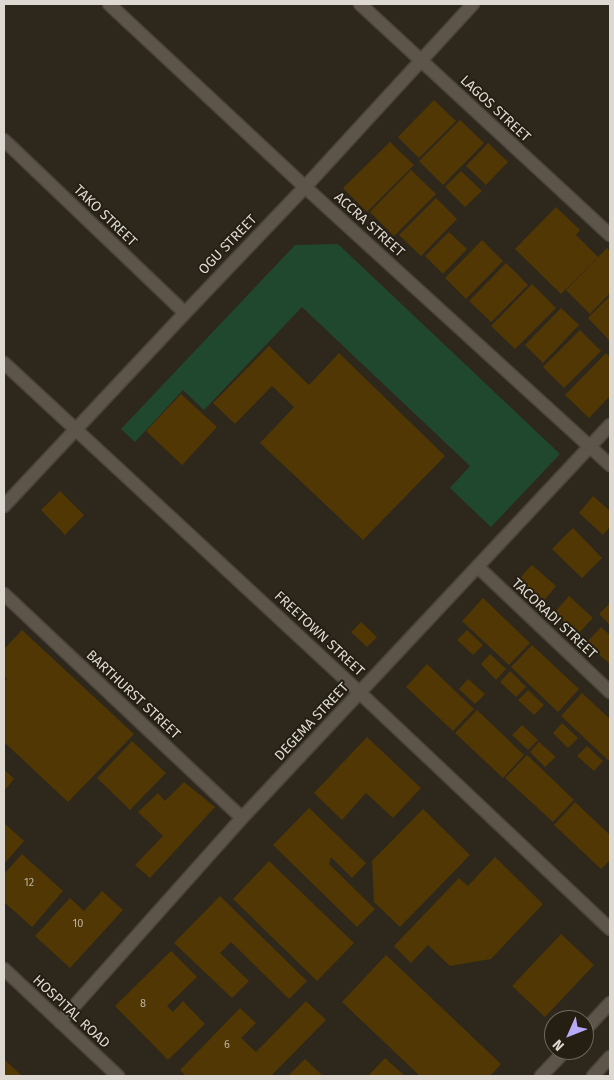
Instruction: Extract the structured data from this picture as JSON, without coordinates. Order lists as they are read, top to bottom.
{
  "streets": {
    "street": [
      "LAGOS STREET",
      "TAKO STREET",
      "ACCRA STREET",
      "OGU STREET",
      "TACORADI STREET",
      "FREETOWN STREET",
      "BARTHURST STREET",
      "DEGEMA STREET",
      "HOSPITAL ROAD"
    ]
  },
  "crossings": [
    ["LAGOS STREET", "OGU STREET"],
    ["TAKO STREET", "OGU STREET"],
    ["ACCRA STREET", "OGU STREET"],
    ["ACCRA STREET", "DEGEMA STREET"],
    ["OGU STREET", "FREETOWN STREET"],
    ["TACORADI STREET", "DEGEMA STREET"],
    ["FREETOWN STREET", "DEGEMA STREET"],
    ["BARTHURST STREET", "DEGEMA STREET"],
    ["DEGEMA STREET", "HOSPITAL ROAD"]
  ],
  "house_numbers": [
    "12",
    "10",
    "8",
    "6"
  ],
  "north": "bottom left"
}
